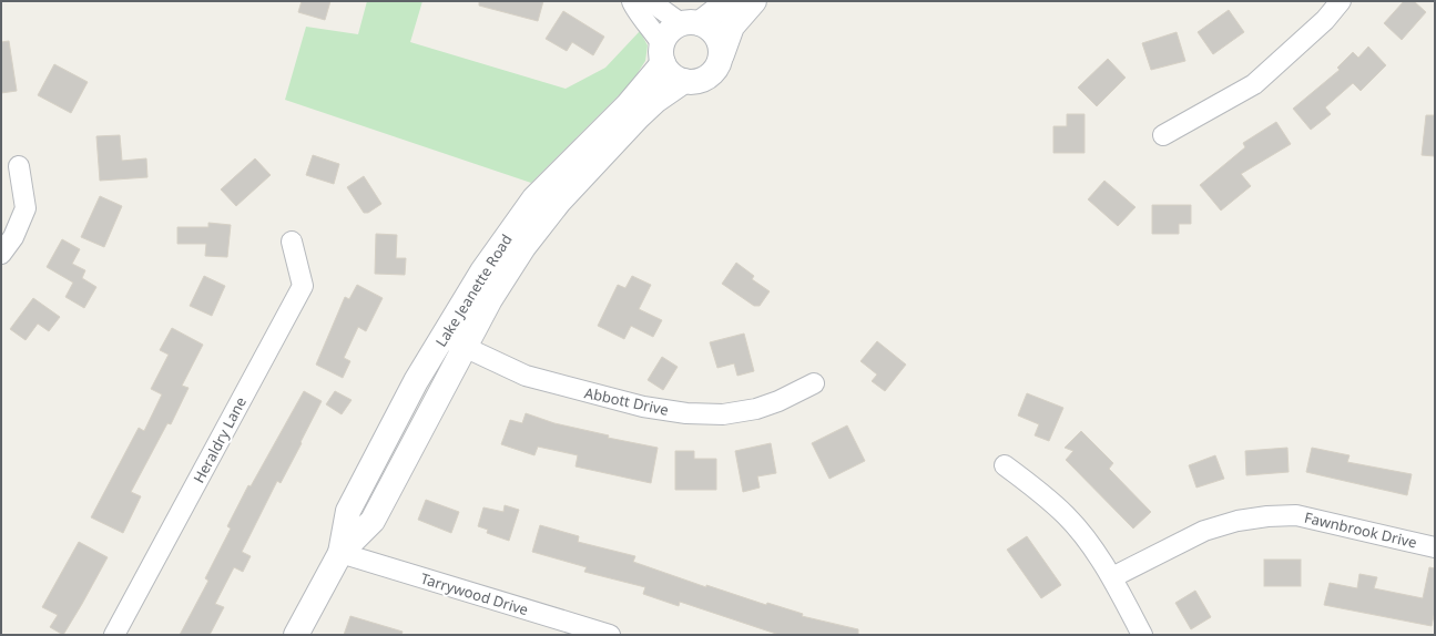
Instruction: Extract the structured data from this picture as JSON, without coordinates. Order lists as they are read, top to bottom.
{
  "streets": {
    "street": [
      "Lake Jeanette Road",
      "Abbott Drive",
      "Heraldry Lane",
      "Fawnbrook Drive",
      "Tarrywood Drive"
    ]
  },
  "crossings": [
    ["Lake Jeanette Road", "Abbott Drive"],
    ["Lake Jeanette Road", "Tarrywood Drive"]
  ]
}
